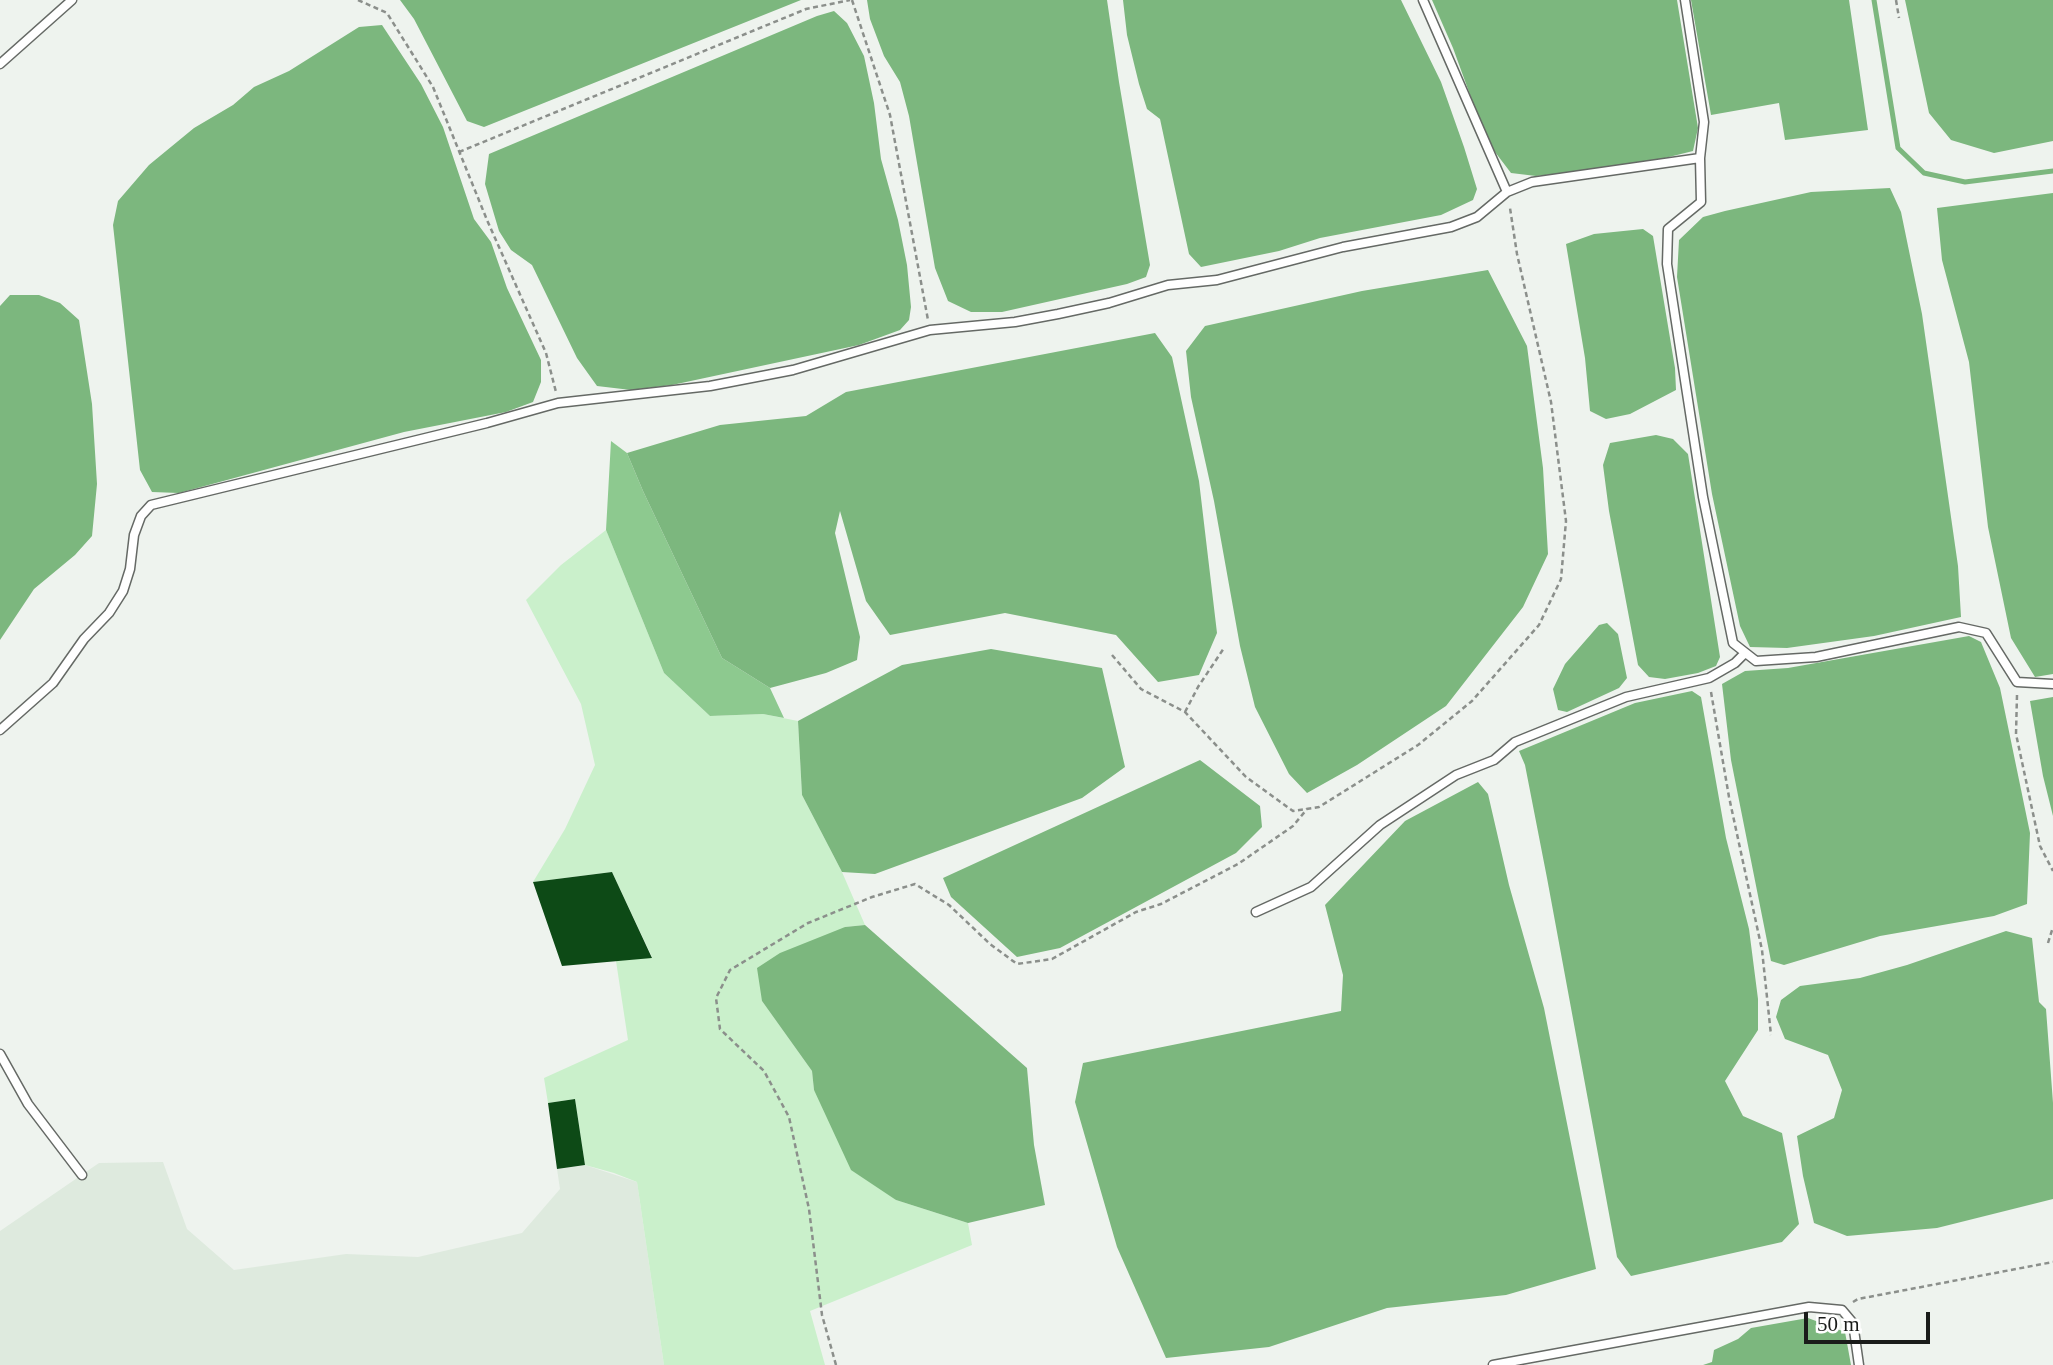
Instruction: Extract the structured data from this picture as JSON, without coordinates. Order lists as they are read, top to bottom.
{
  "scale_bar": "50 m"
}
